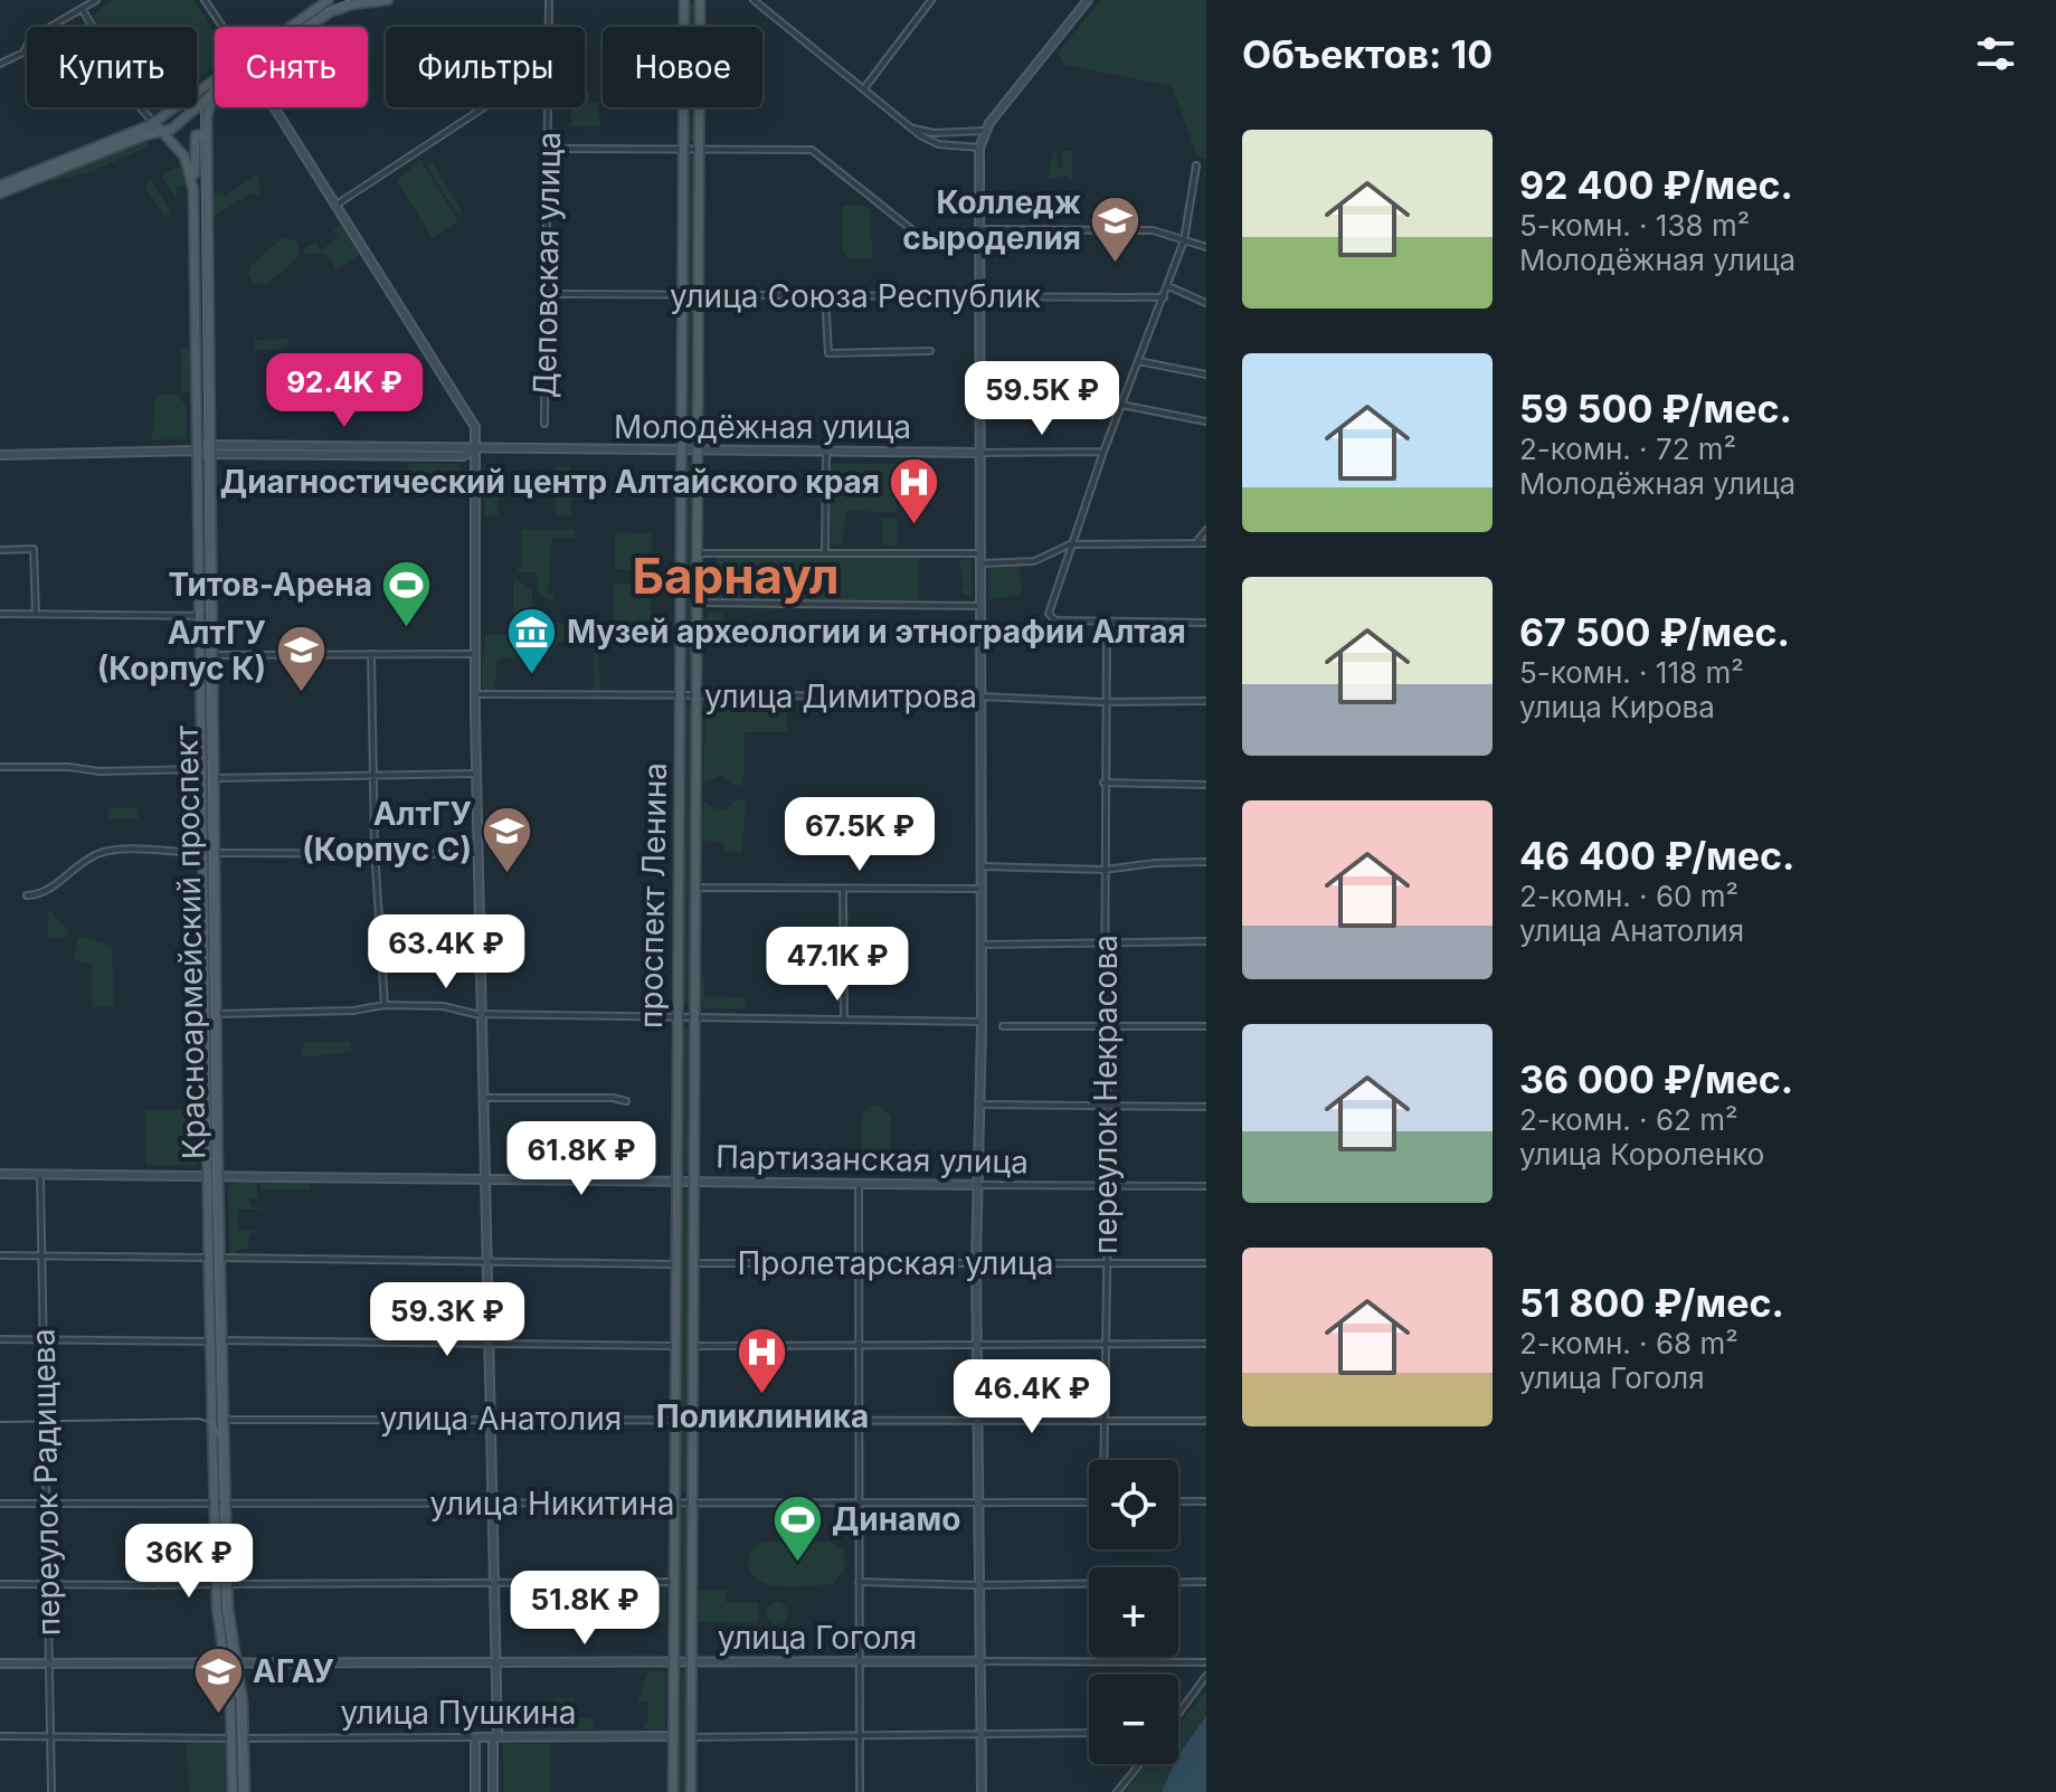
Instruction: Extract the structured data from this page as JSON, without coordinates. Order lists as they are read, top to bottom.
{
  "streets": {
    "main road": ["проспект Ленина", "Красноармейский проспект"],
    "street": [
      "Деповская улица",
      "улица Союза Республик",
      "Молодёжная улица",
      "улица Димитрова",
      "переулок Некрасова",
      "Партизанская улица",
      "Пролетарская улица",
      "улица Анатолия",
      "переулок Радищева",
      "улица Никитина",
      "улица Гоголя",
      "улица Пушкина"
    ]
  },
  "crossings": [
    ["Деповская улица", "улица Союза Республик"],
    ["улица Союза Республик", "проспект Ленина"],
    ["Молодёжная улица", "проспект Ленина"],
    ["Молодёжная улица", "Красноармейский проспект"],
    ["улица Димитрова", "проспект Ленина"],
    ["улица Димитрова", "переулок Некрасова"],
    ["проспект Ленина", "Партизанская улица"],
    ["проспект Ленина", "Пролетарская улица"],
    ["проспект Ленина", "улица Анатолия"],
    ["проспект Ленина", "улица Никитина"],
    ["проспект Ленина", "улица Гоголя"],
    ["проспект Ленина", "улица Пушкина"],
    ["Красноармейский проспект", "Партизанская улица"],
    ["Красноармейский проспект", "улица Анатолия"],
    ["Красноармейский проспект", "улица Никитина"],
    ["Красноармейский проспект", "улица Гоголя"],
    ["Красноармейский проспект", "улица Пушкина"],
    ["переулок Некрасова", "Партизанская улица"],
    ["переулок Некрасова", "Пролетарская улица"],
    ["переулок Некрасова", "улица Анатолия"],
    ["Партизанская улица", "переулок Радищева"],
    ["переулок Радищева", "улица Никитина"],
    ["переулок Радищева", "улица Гоголя"]
  ],
  "districts": ["Барнаул"],
  "places": {
    "school or university": [
      "Колледж сыроделия",
      "АлтГУ (Корпус К)",
      "АлтГУ (Корпус С)",
      "АГАУ"
    ],
    "hospital": ["Диагностический центр Алтайского края", "Поликлиника"],
    "sports": ["Титов-Арена", "Динамо"],
    "museum": ["Музей археологии и этнографии Алтая"]
  },
  "page": {
    "heading": "Объектов: 10",
    "chip": [
      "Купить",
      "Снять",
      "Фильтры",
      "Новое"
    ],
    "list": [
      {
        "name": "92 400 ₽/мес.",
        "note": "5-комн. · 138 m² · Молодёжная улица"
      },
      {
        "name": "59 500 ₽/мес.",
        "note": "2-комн. · 72 m² · Молодёжная улица"
      },
      {
        "name": "67 500 ₽/мес.",
        "note": "5-комн. · 118 m² · улица Кирова"
      },
      {
        "name": "46 400 ₽/мес.",
        "note": "2-комн. · 60 m² · улица Анатолия"
      },
      {
        "name": "36 000 ₽/мес.",
        "note": "2-комн. · 62 m² · улица Короленко"
      },
      {
        "name": "51 800 ₽/мес.",
        "note": "2-комн. · 68 m² · улица Гоголя"
      }
    ],
    "price": [
      "92.4K ₽",
      "59.5K ₽",
      "67.5K ₽",
      "63.4K ₽",
      "47.1K ₽",
      "61.8K ₽",
      "59.3K ₽",
      "46.4K ₽",
      "36K ₽",
      "51.8K ₽"
    ],
    "map_buttons": ["+", "−"]
  }
}
